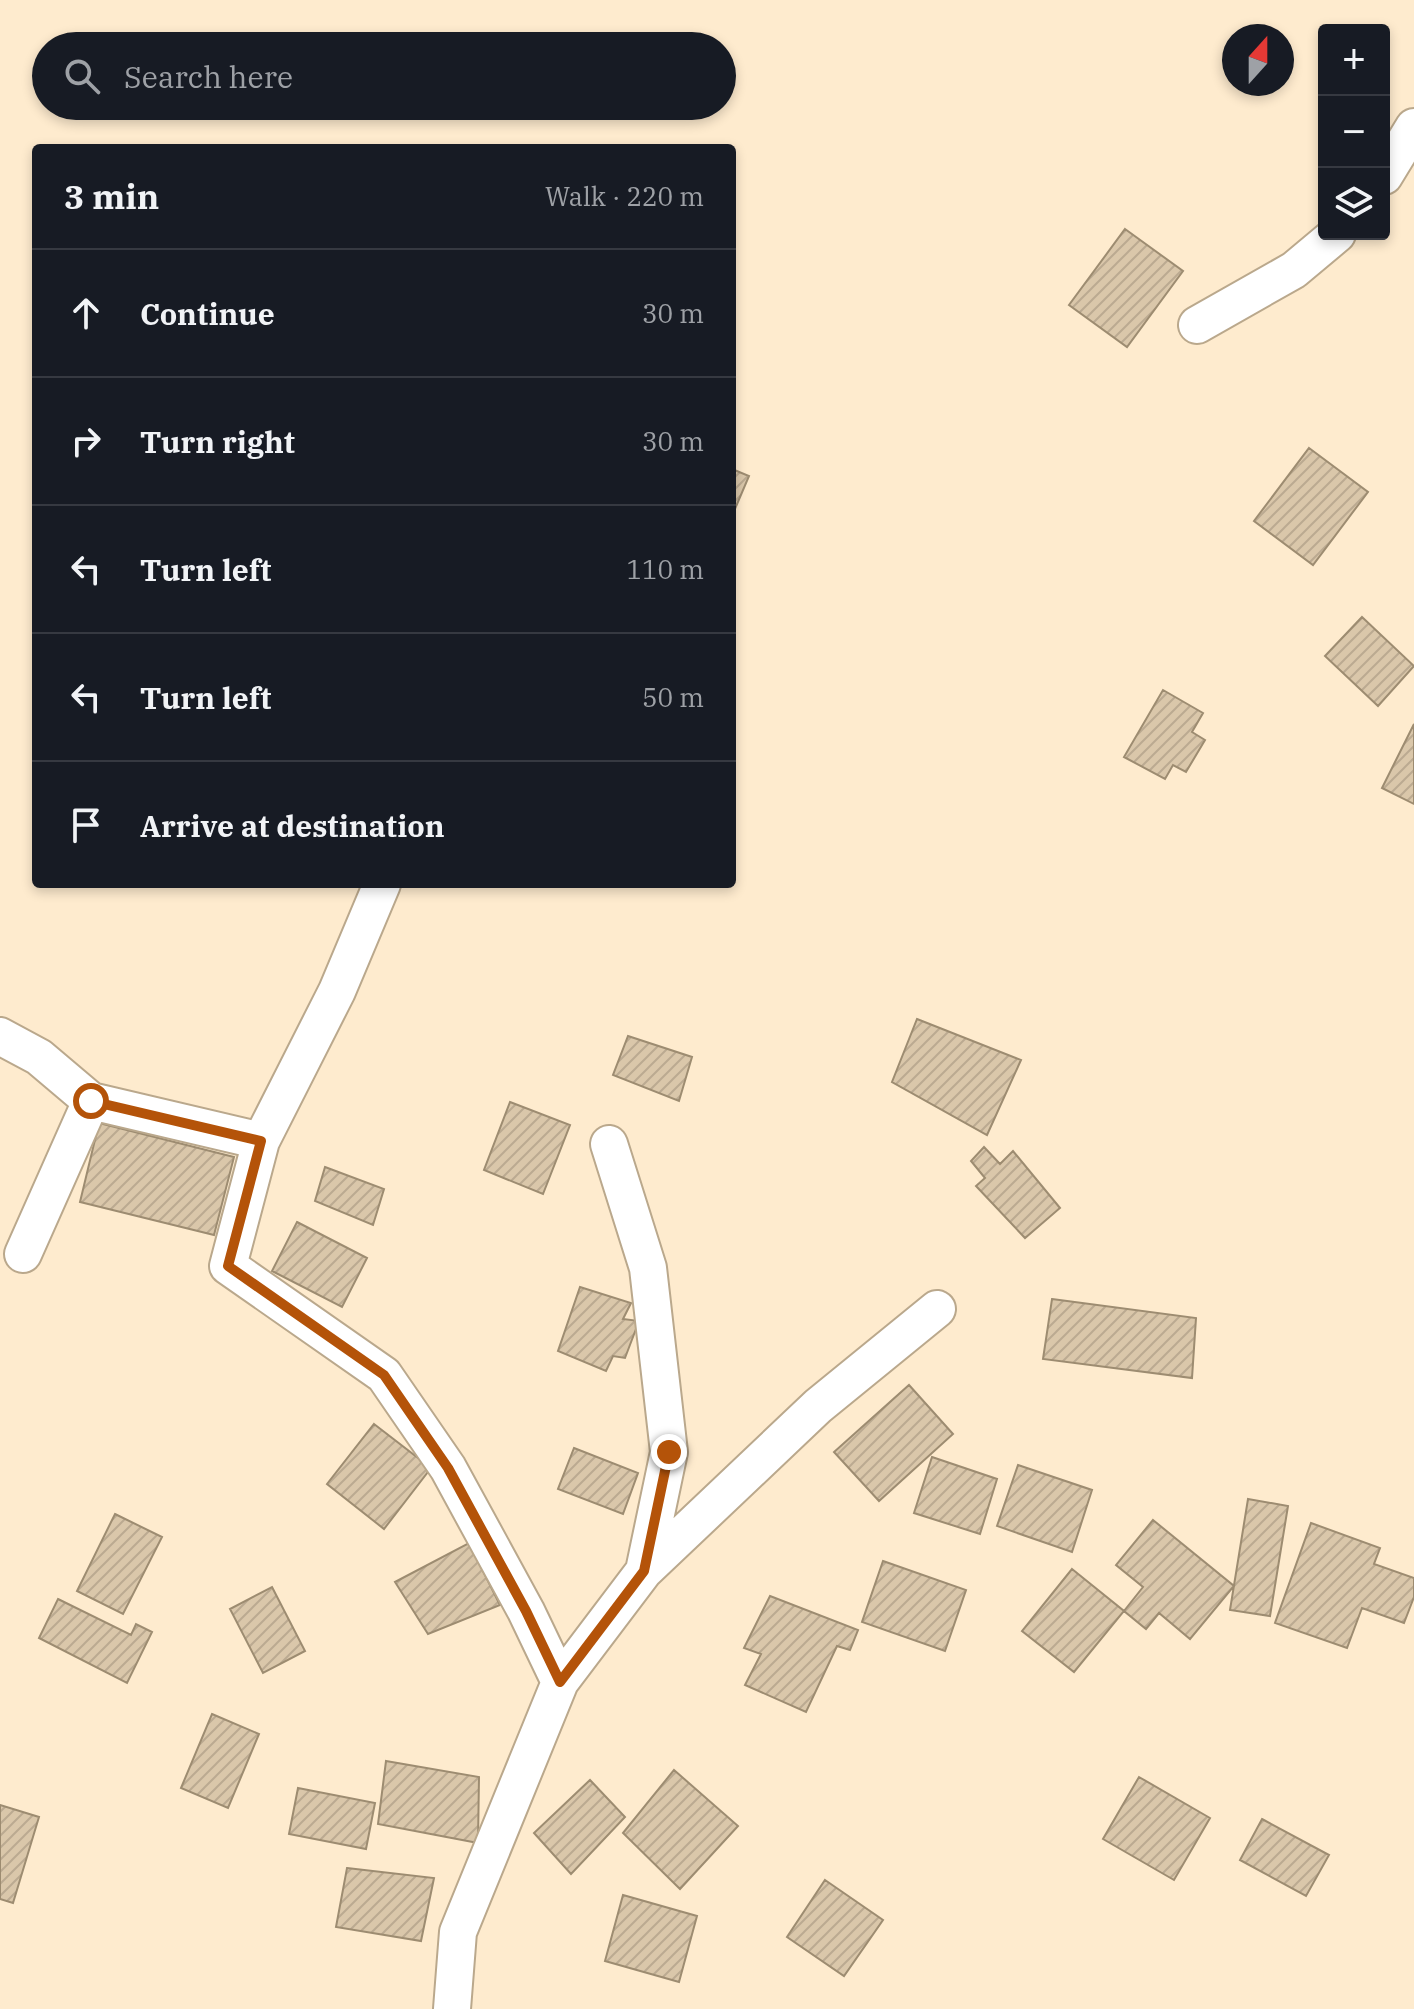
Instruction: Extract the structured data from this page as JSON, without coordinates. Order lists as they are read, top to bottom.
{
  "north": "top",
  "page": {
    "map_buttons": ["+", "−"],
    "search": "Search here",
    "heading": ["3 min", "Walk · 220 m"],
    "list": [
      ["Continue", "30 m"],
      ["Turn right", "30 m"],
      ["Turn left", "110 m"],
      ["Turn left", "50 m"],
      "Arrive at destination"
    ]
  }
}
